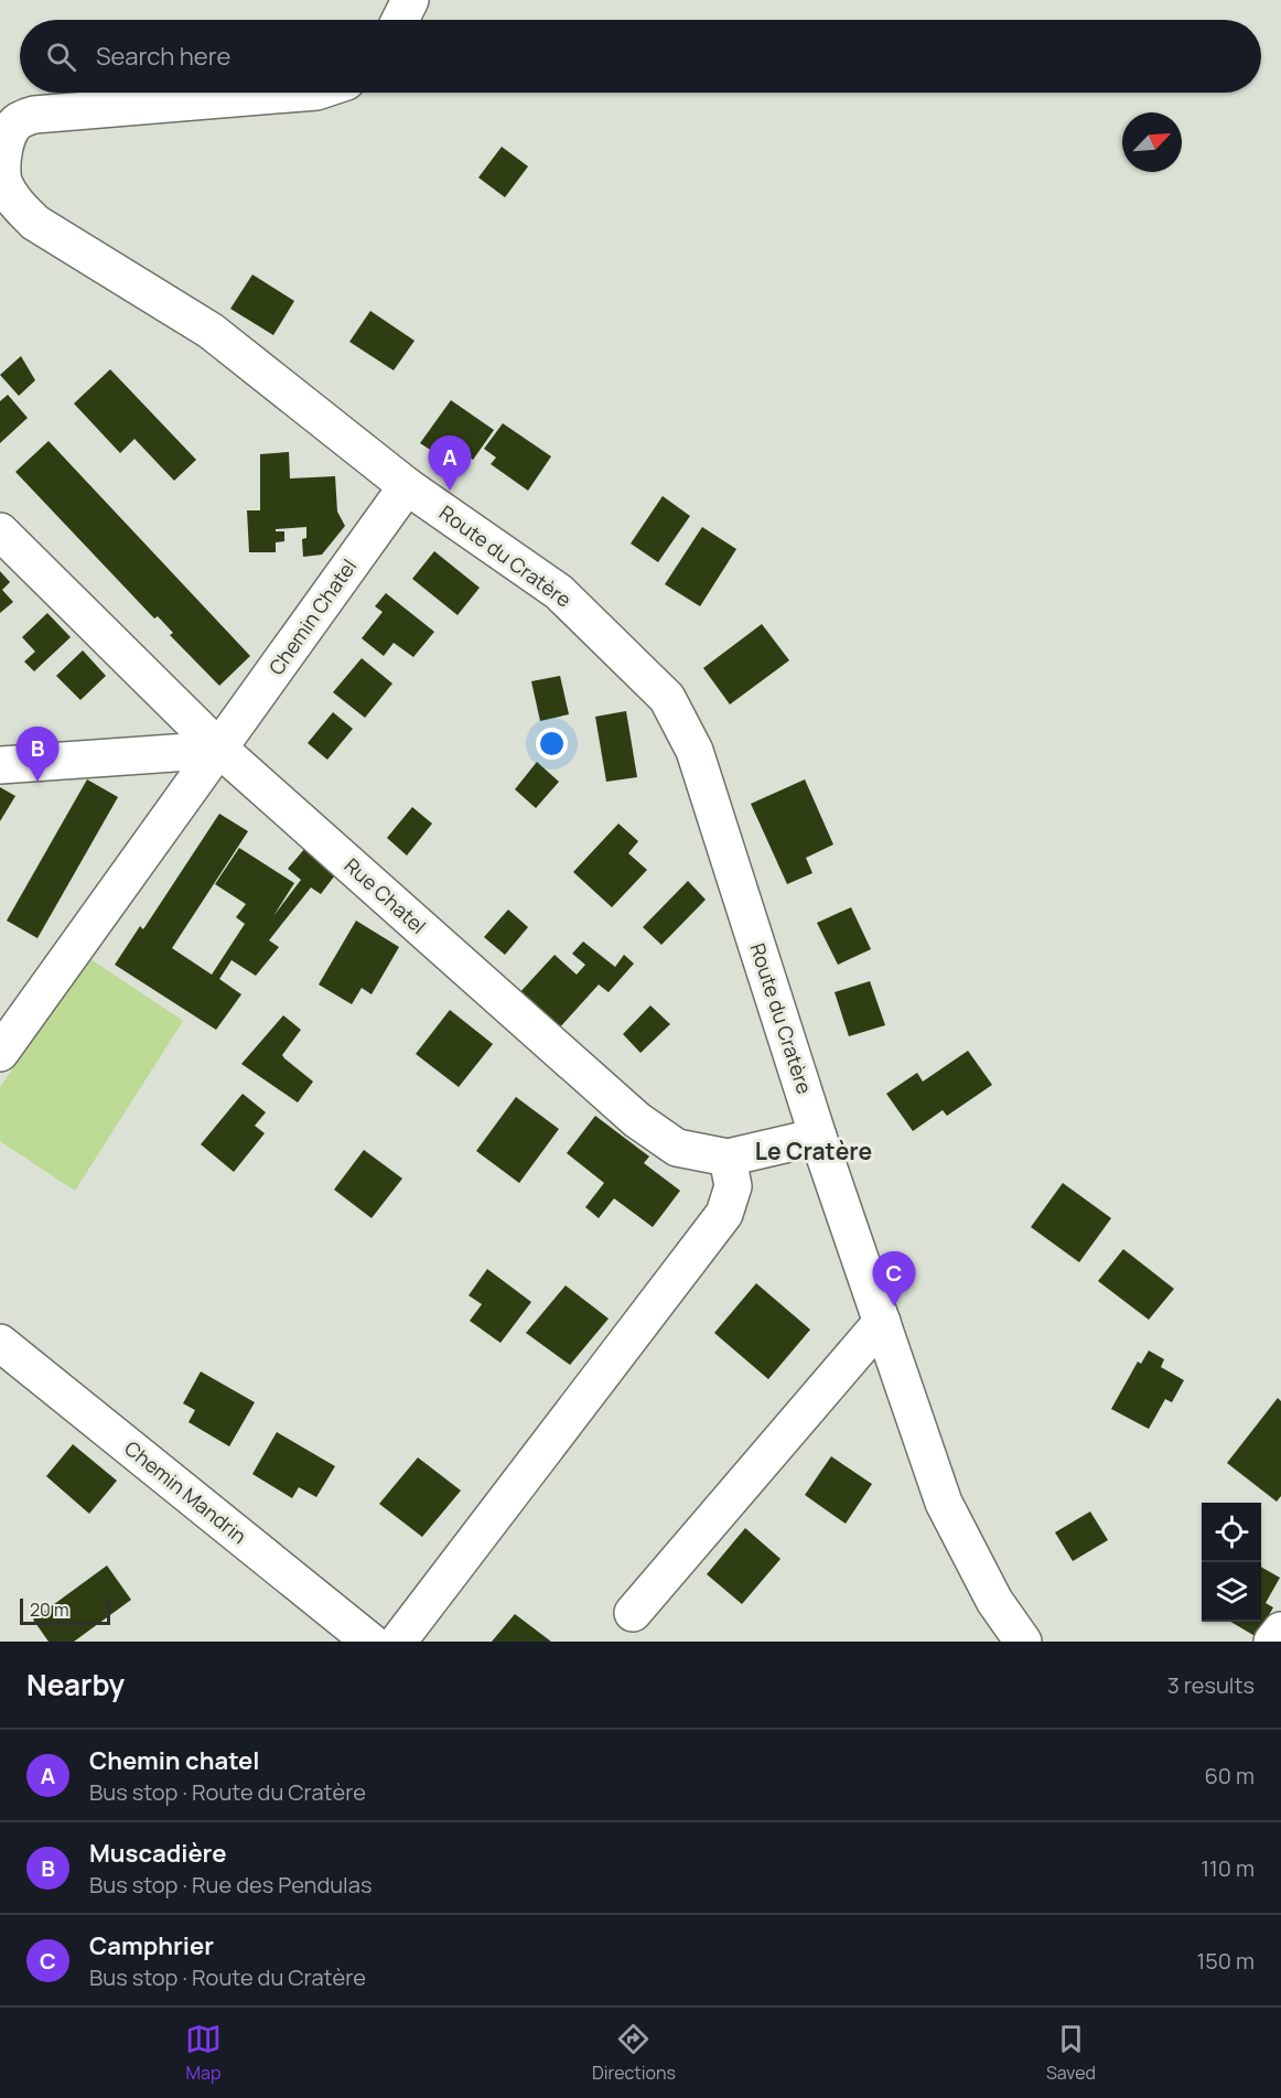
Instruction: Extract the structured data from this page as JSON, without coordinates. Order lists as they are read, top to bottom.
{
  "streets": {
    "street": [
      "Route du Cratère",
      "Chemin Chatel",
      "Rue Chatel",
      "Chemin Mandrin"
    ]
  },
  "crossings": [
    ["Route du Cratère", "Chemin Chatel"],
    ["Route du Cratère", "Rue Chatel"],
    ["Chemin Chatel", "Rue Chatel"]
  ],
  "districts": ["Le Cratère"],
  "scale_bar": "20 m",
  "north": "top right",
  "page": {
    "search": "Search here",
    "pins": ["A", "B", "C"],
    "scale": "20 m",
    "heading": ["Nearby", "3 results"],
    "list": [
      {
        "mark": "A",
        "name": "Chemin chatel",
        "note": "Bus stop · Route du Cratère",
        "value": "60 m"
      },
      {
        "mark": "B",
        "name": "Muscadière",
        "note": "Bus stop · Rue des Pendulas",
        "value": "110 m"
      },
      {
        "mark": "C",
        "name": "Camphrier",
        "note": "Bus stop · Route du Cratère",
        "value": "150 m"
      }
    ],
    "nav": ["Map", "Directions", "Saved"]
  }
}
